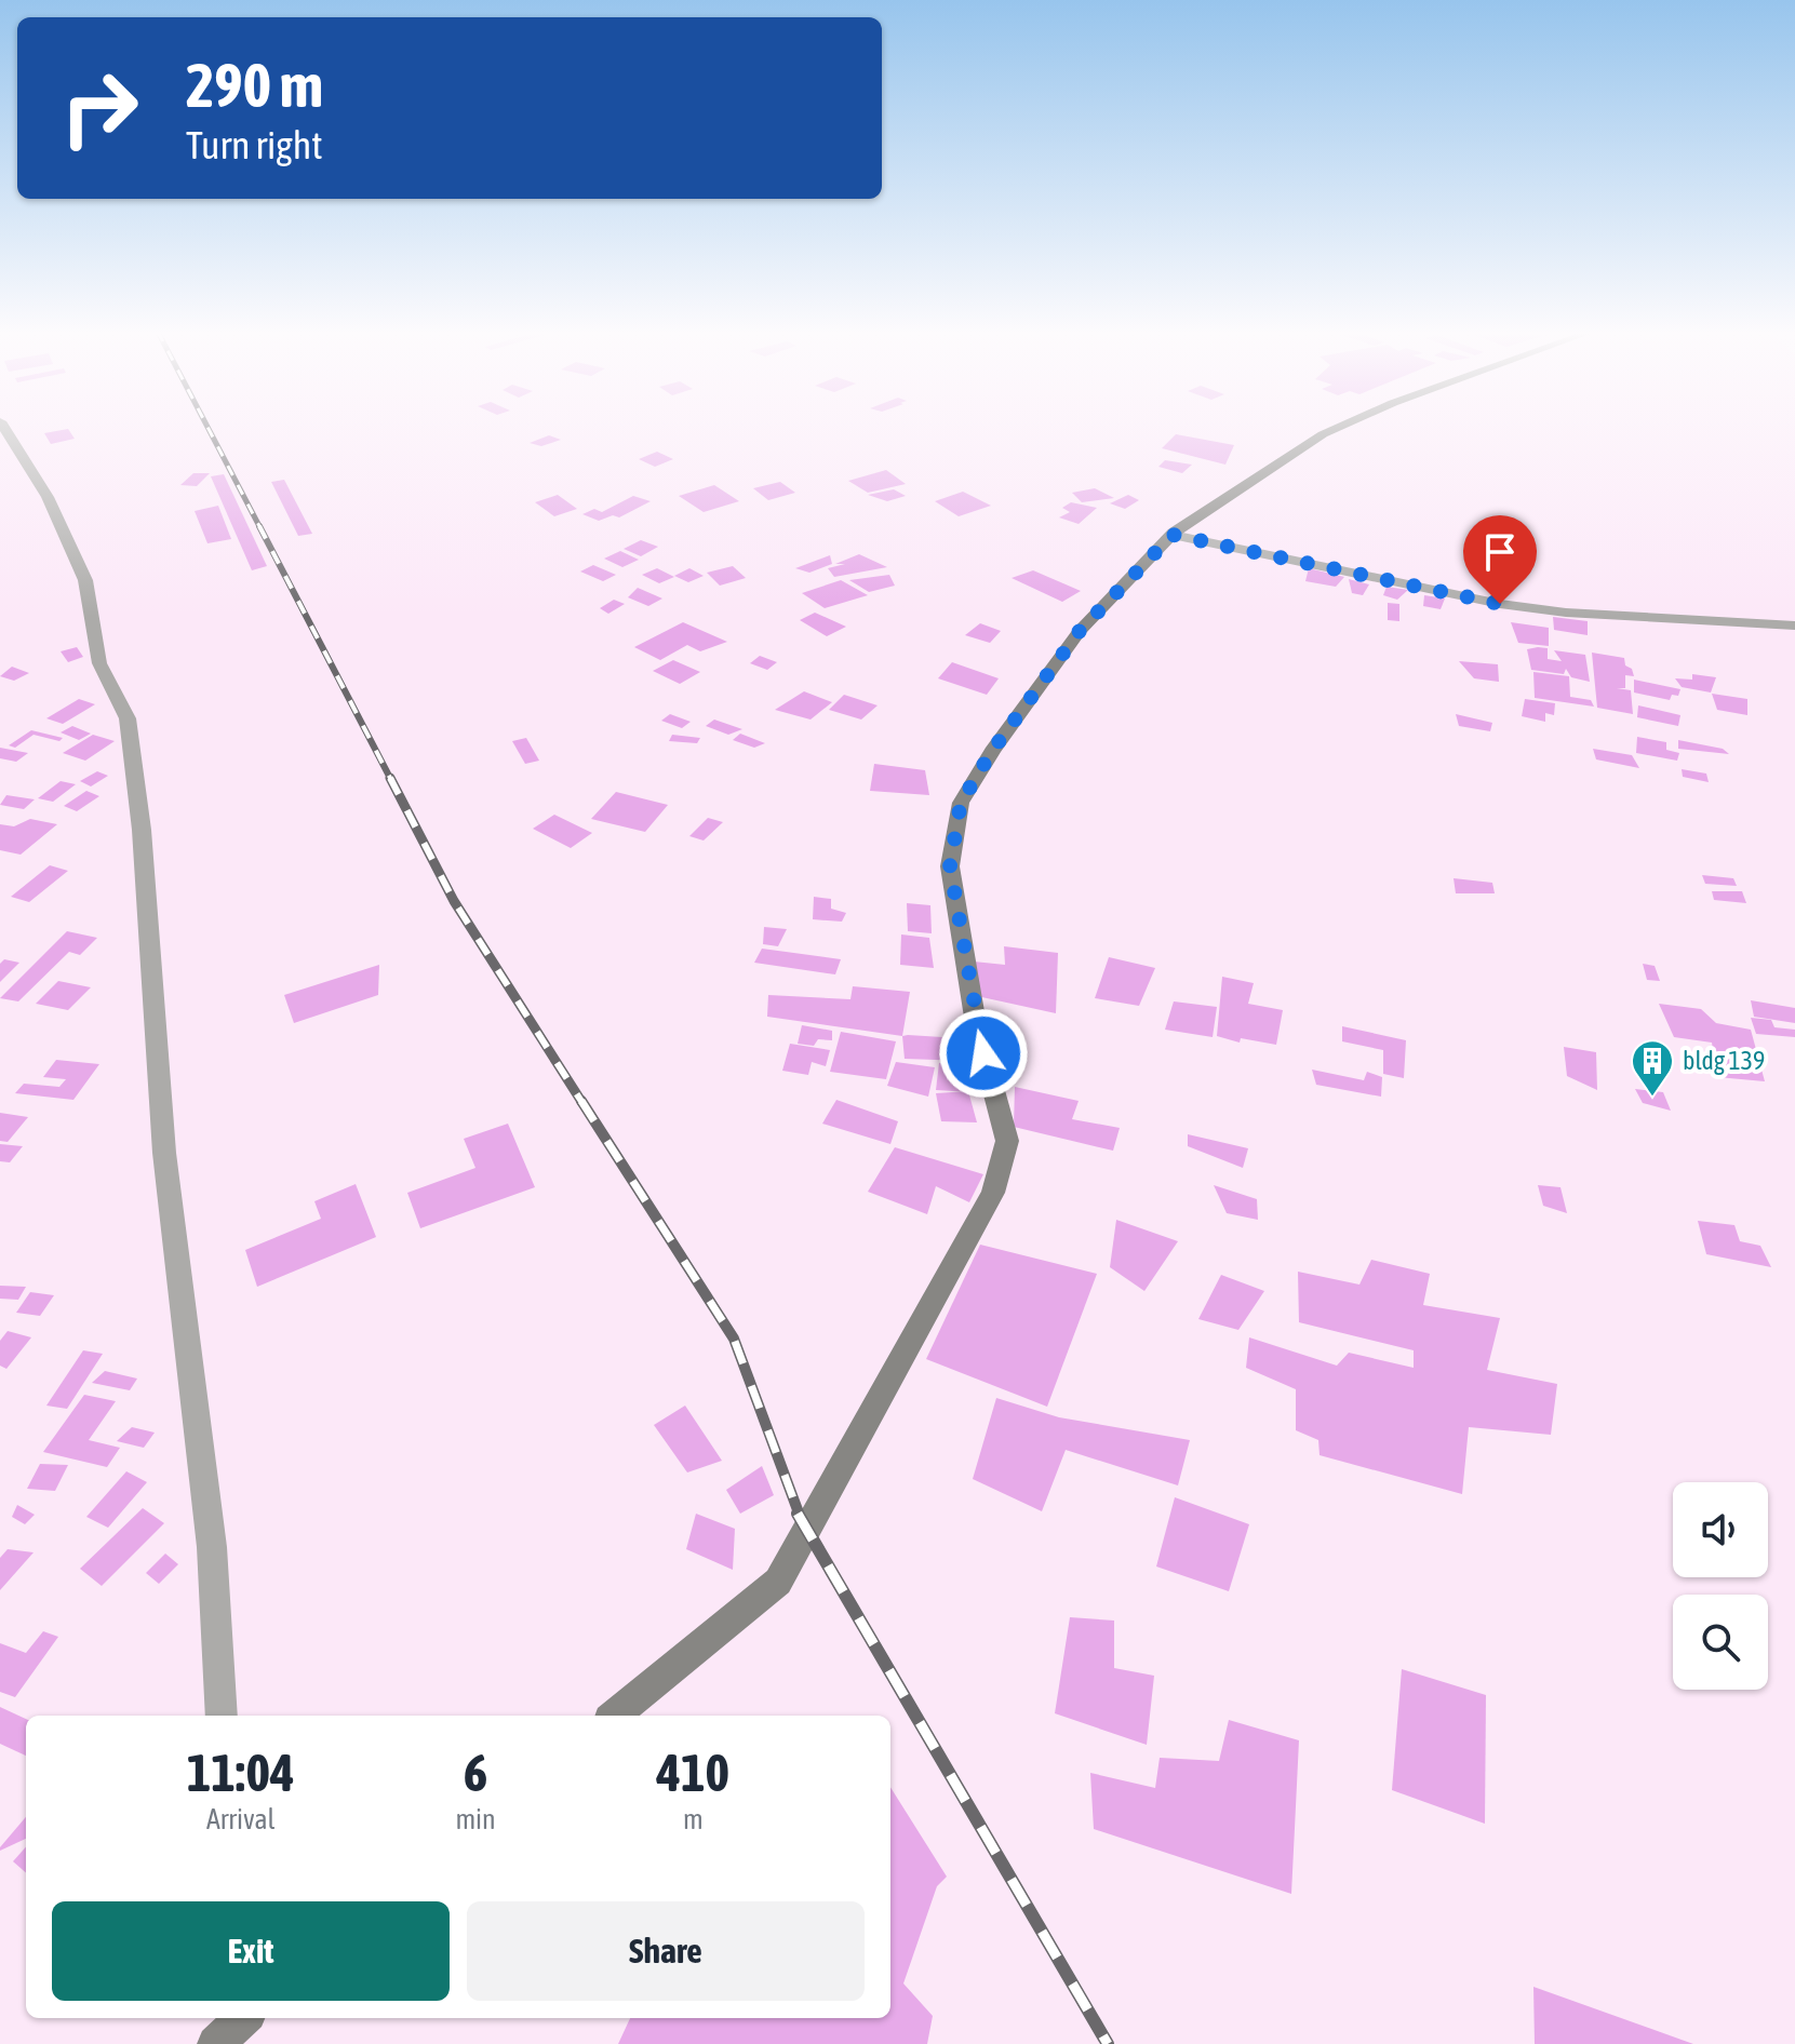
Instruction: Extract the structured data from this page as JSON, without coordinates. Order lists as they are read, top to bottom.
{
  "places": {
    "building": ["bldg 139"]
  },
  "page": {
    "turn": ["290 m", "Turn right"],
    "eta": [
      "11:04",
      "Arrival",
      "6",
      "min",
      "410",
      "m"
    ],
    "buttons": ["Exit", "Share"]
  }
}
